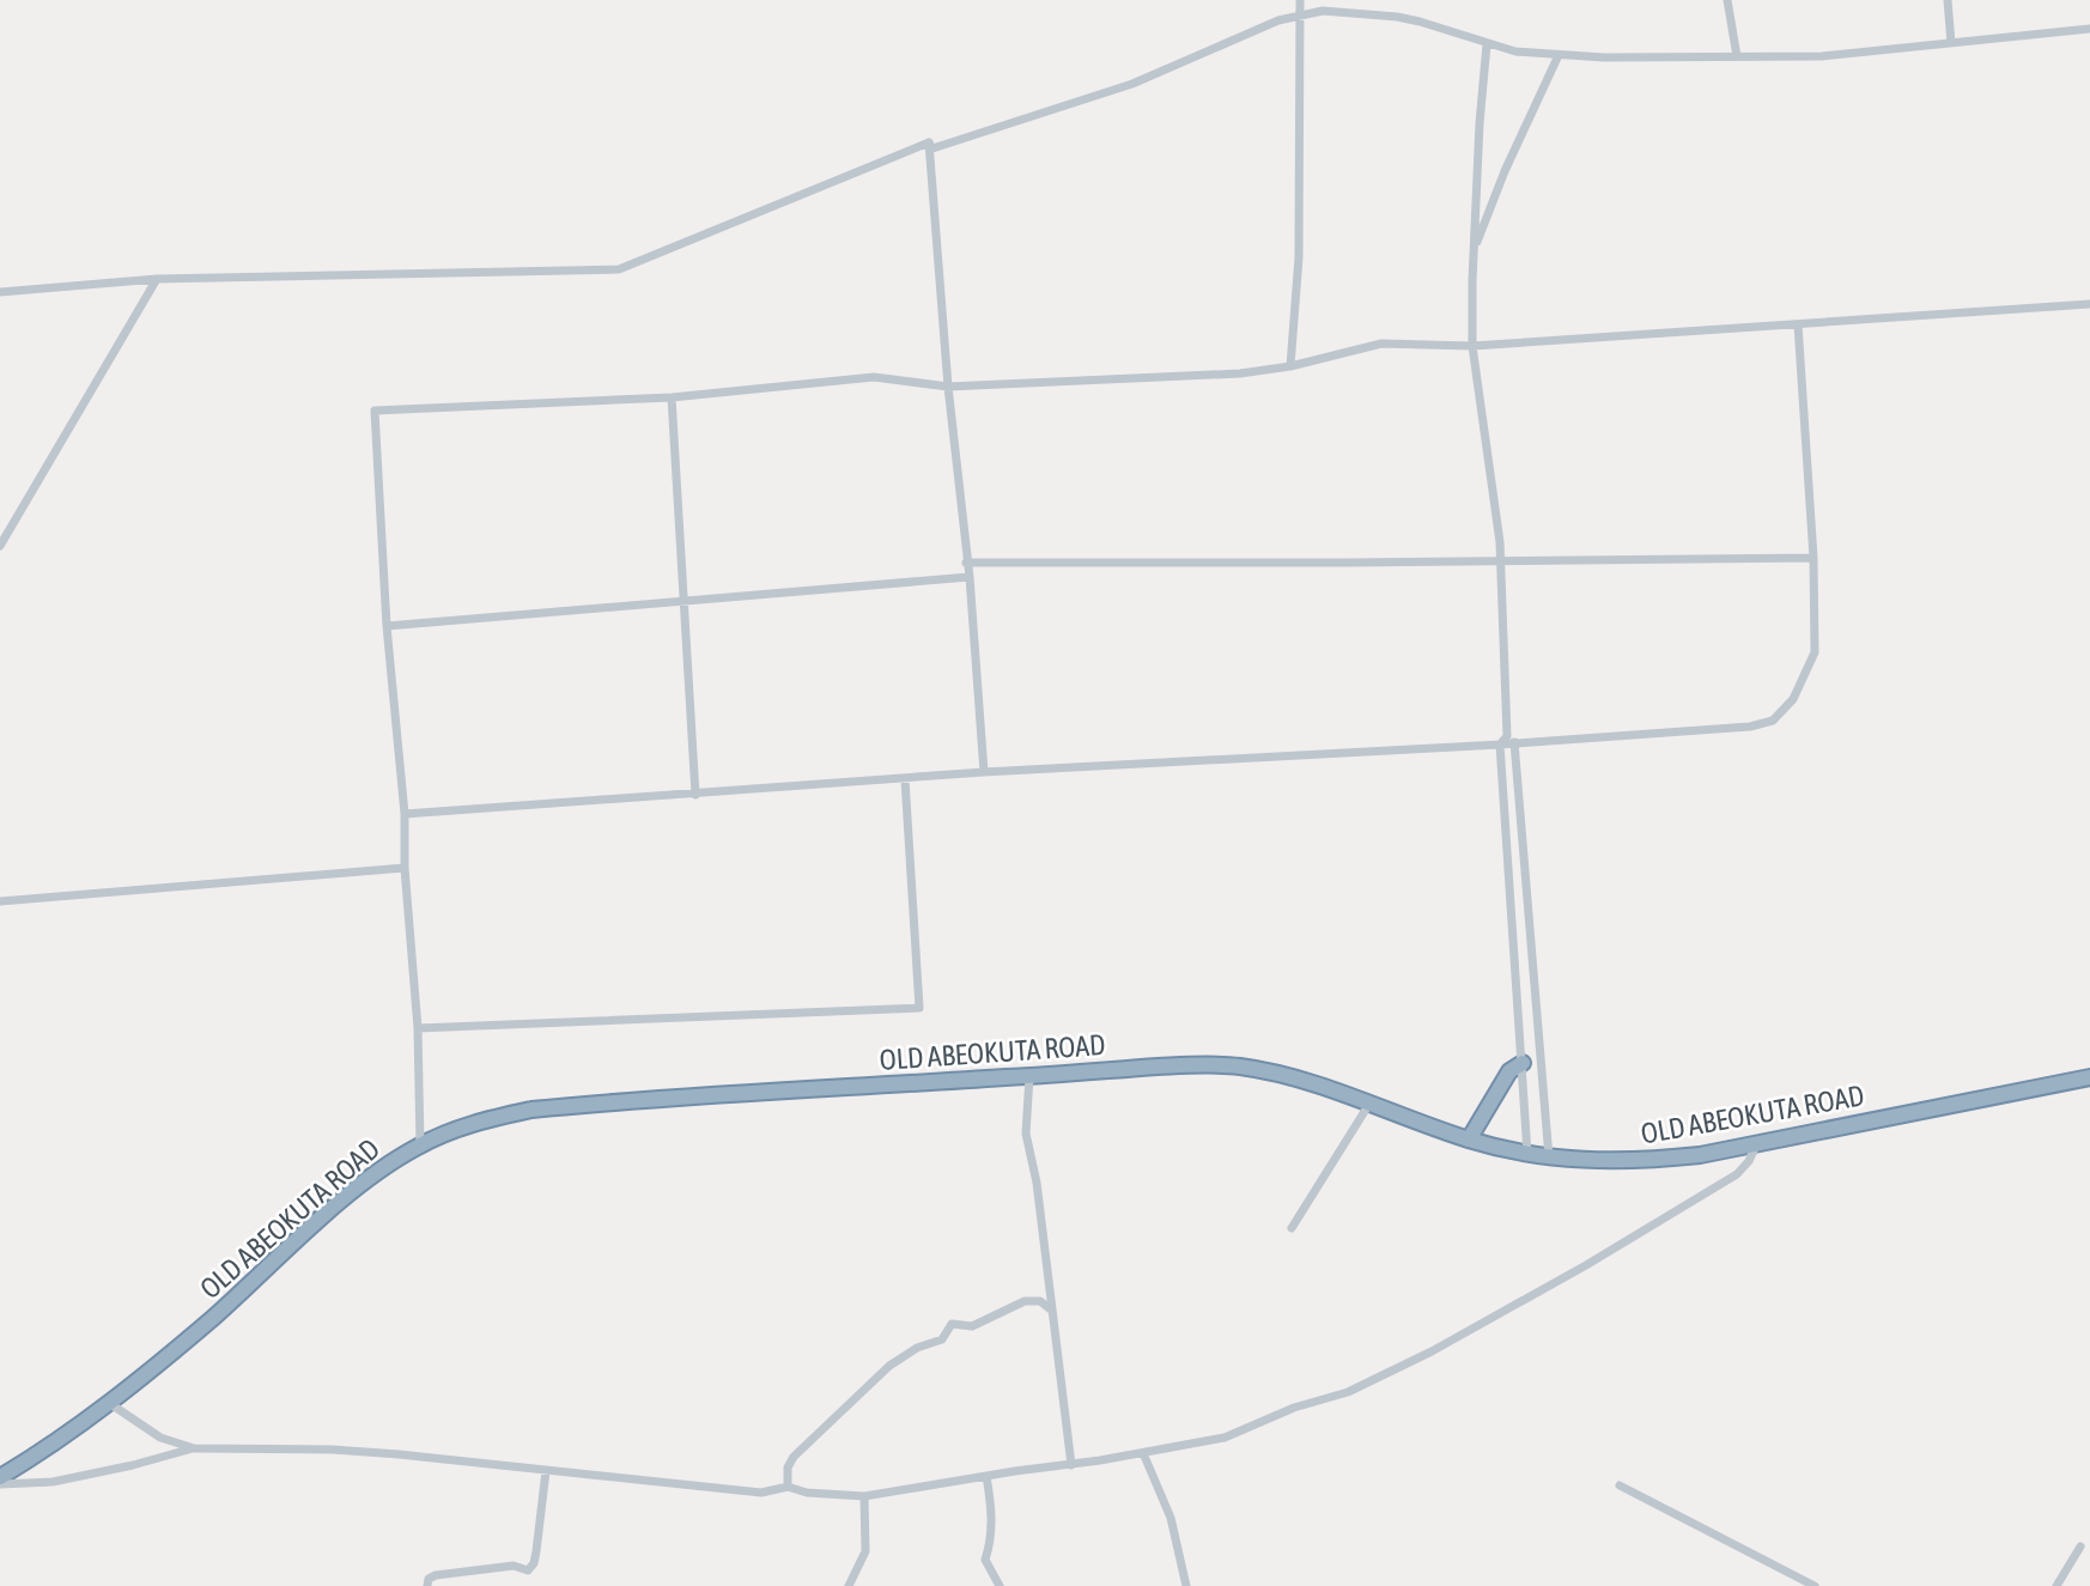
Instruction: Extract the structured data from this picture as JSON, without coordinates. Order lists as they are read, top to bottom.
{
  "streets": {
    "highway": ["OLD ABEOKUTA ROAD"]
  }
}
